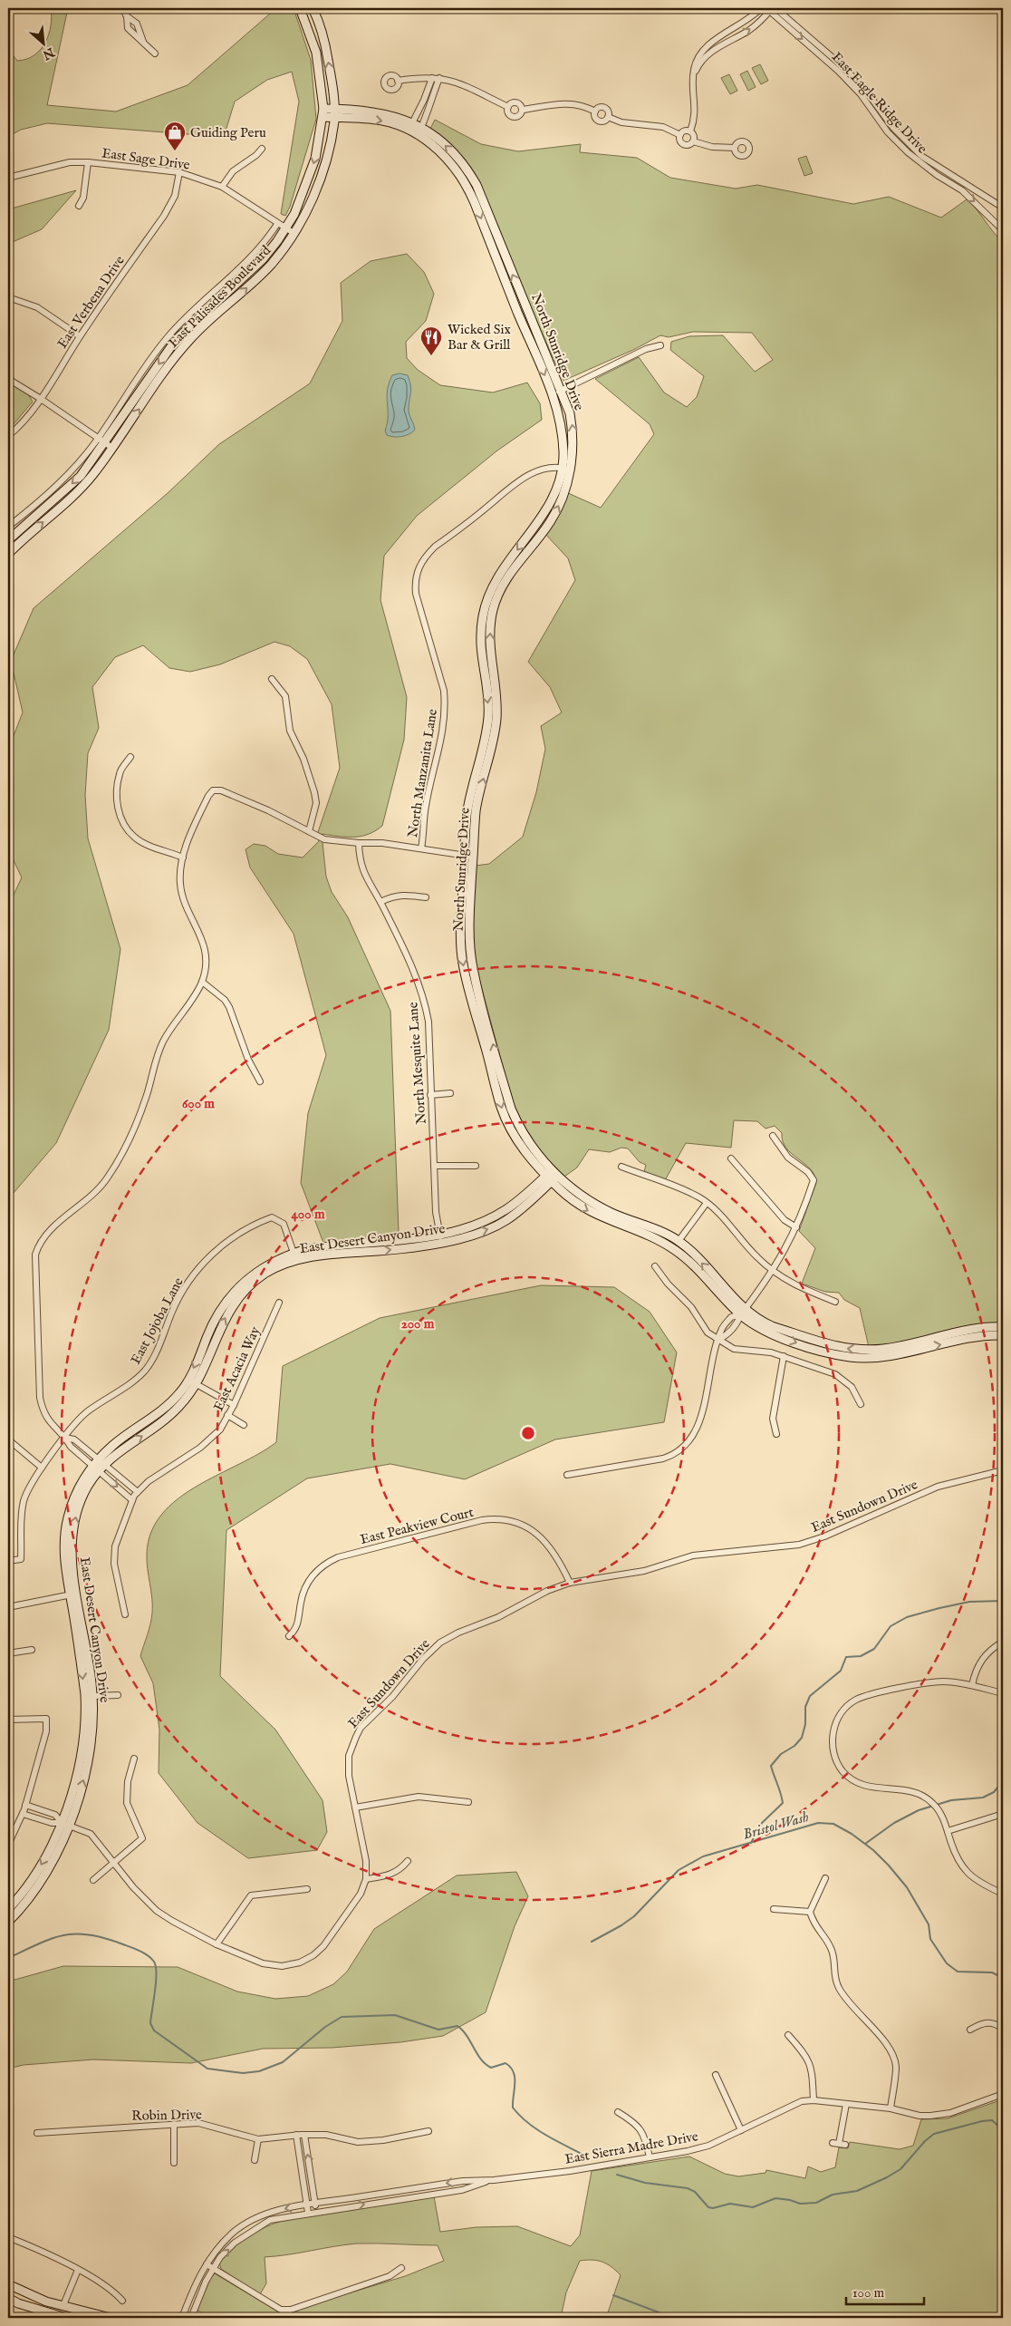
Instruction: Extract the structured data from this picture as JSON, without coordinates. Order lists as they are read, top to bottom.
{
  "streets": {
    "street": [
      "East Eagle Ridge Drive",
      "East Sage Drive",
      "East Palisades Boulevard",
      "East Verbena Drive",
      "North Sunridge Drive",
      "North Manzanita Lane",
      "North Mesquite Lane",
      "East Desert Canyon Drive",
      "East Jojoba Lane",
      "East Acacia Way",
      "East Sundown Drive",
      "East Peakview Court",
      "Robin Drive",
      "East Sierra Madre Drive"
    ]
  },
  "crossings": [
    ["East Sage Drive", "East Palisades Boulevard"],
    ["East Sage Drive", "East Verbena Drive"],
    ["East Palisades Boulevard", "North Sunridge Drive"],
    ["North Sunridge Drive", "North Manzanita Lane"],
    ["North Sunridge Drive", "East Desert Canyon Drive"],
    ["North Mesquite Lane", "East Desert Canyon Drive"],
    ["East Desert Canyon Drive", "East Jojoba Lane"],
    ["East Desert Canyon Drive", "East Sundown Drive"],
    ["East Sundown Drive", "East Peakview Court"]
  ],
  "water": ["Bristol Wash"],
  "places": {
    "shop": ["Guiding Peru"],
    "restaurant": ["Wicked Six Bar & Grill"]
  },
  "scale_bar": "100 m",
  "north": "bottom right",
  "rings": ["600 m", "400 m", "200 m"]
}
